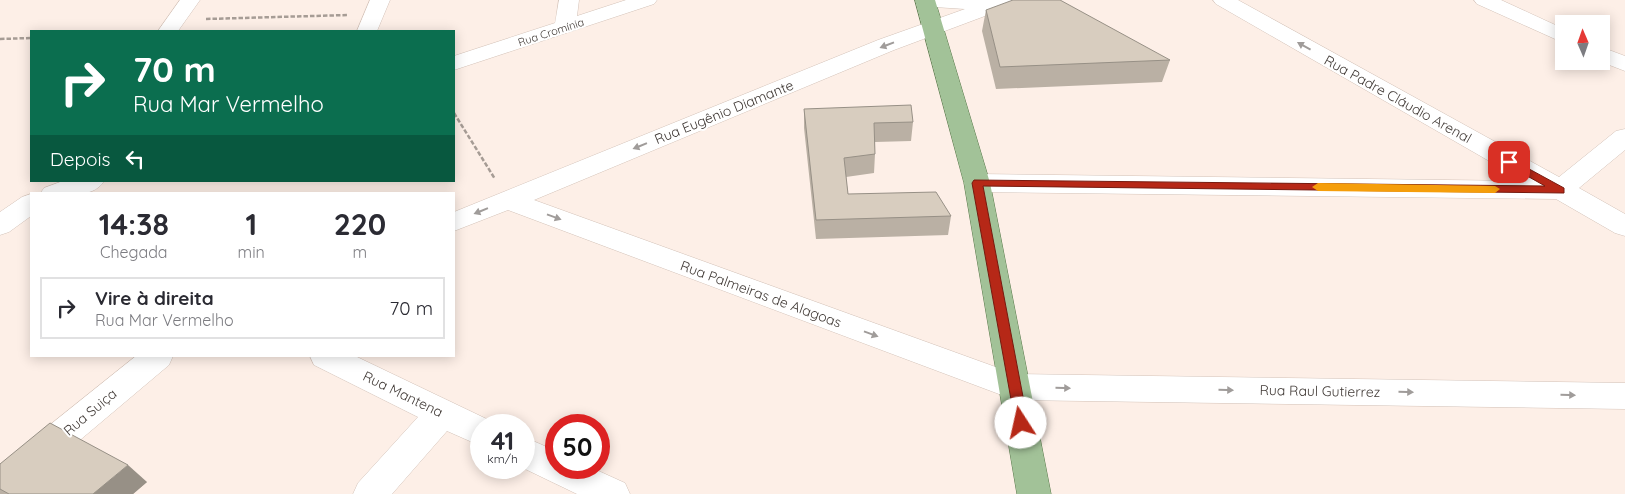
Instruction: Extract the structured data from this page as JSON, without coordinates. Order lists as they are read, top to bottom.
{
  "streets": {
    "street": [
      "Rua Cromínia",
      "Rua Padre Cláudio Arenal",
      "Rua Eugênio Diamante",
      "Rua Palmeiras de Alagoas",
      "Rua Raul Gutierrez",
      "Rua Mantena",
      "Rua Suiça"
    ]
  },
  "crossings": [
    ["Rua Eugênio Diamante", "Rua Palmeiras de Alagoas"],
    ["Rua Palmeiras de Alagoas", "Rua Raul Gutierrez"]
  ],
  "one_way": ["Rua Padre Cláudio Arenal", "Rua Eugênio Diamante", "Rua Palmeiras de Alagoas"],
  "north": "top",
  "page": {
    "turn": ["70 m", "Rua Mar Vermelho"],
    "then": "Depois",
    "eta": [
      "14:38",
      "Chegada",
      "1",
      "min",
      "220",
      "m"
    ],
    "list": [
      {
        "name": "Vire à direita",
        "note": "Rua Mar Vermelho",
        "value": "70 m"
      }
    ],
    "speed": "41 km/h",
    "limit": "50"
  }
}
